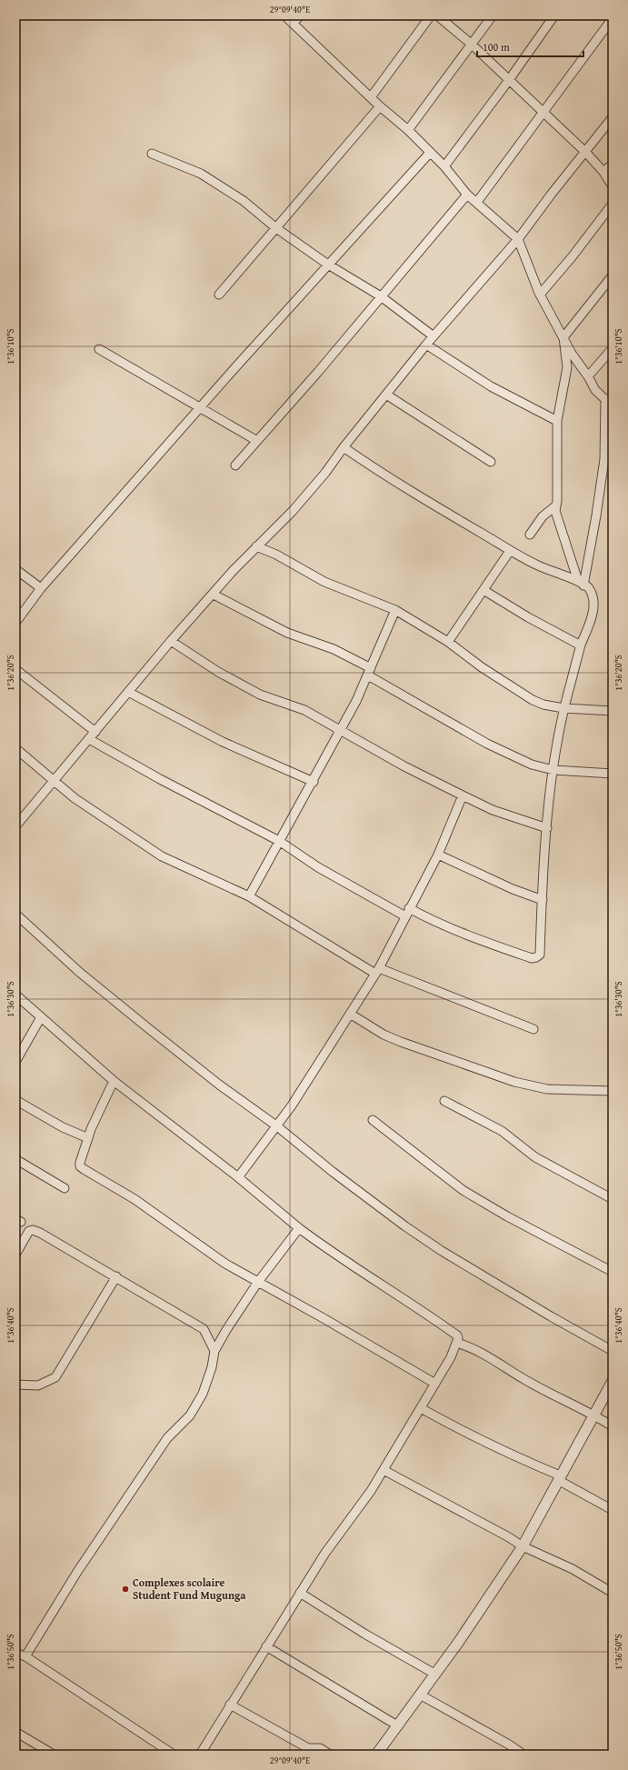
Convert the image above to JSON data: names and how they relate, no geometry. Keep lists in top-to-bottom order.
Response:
{
  "places": ["Complexes scolaire Student Fund Mugunga"],
  "scale_bar": "100 m",
  "coordinates": [
    "29°09'40\"E",
    "1°36'10\"S",
    "1°36'20\"S",
    "1°36'30\"S",
    "1°36'40\"S",
    "1°36'50\"S"
  ]
}
